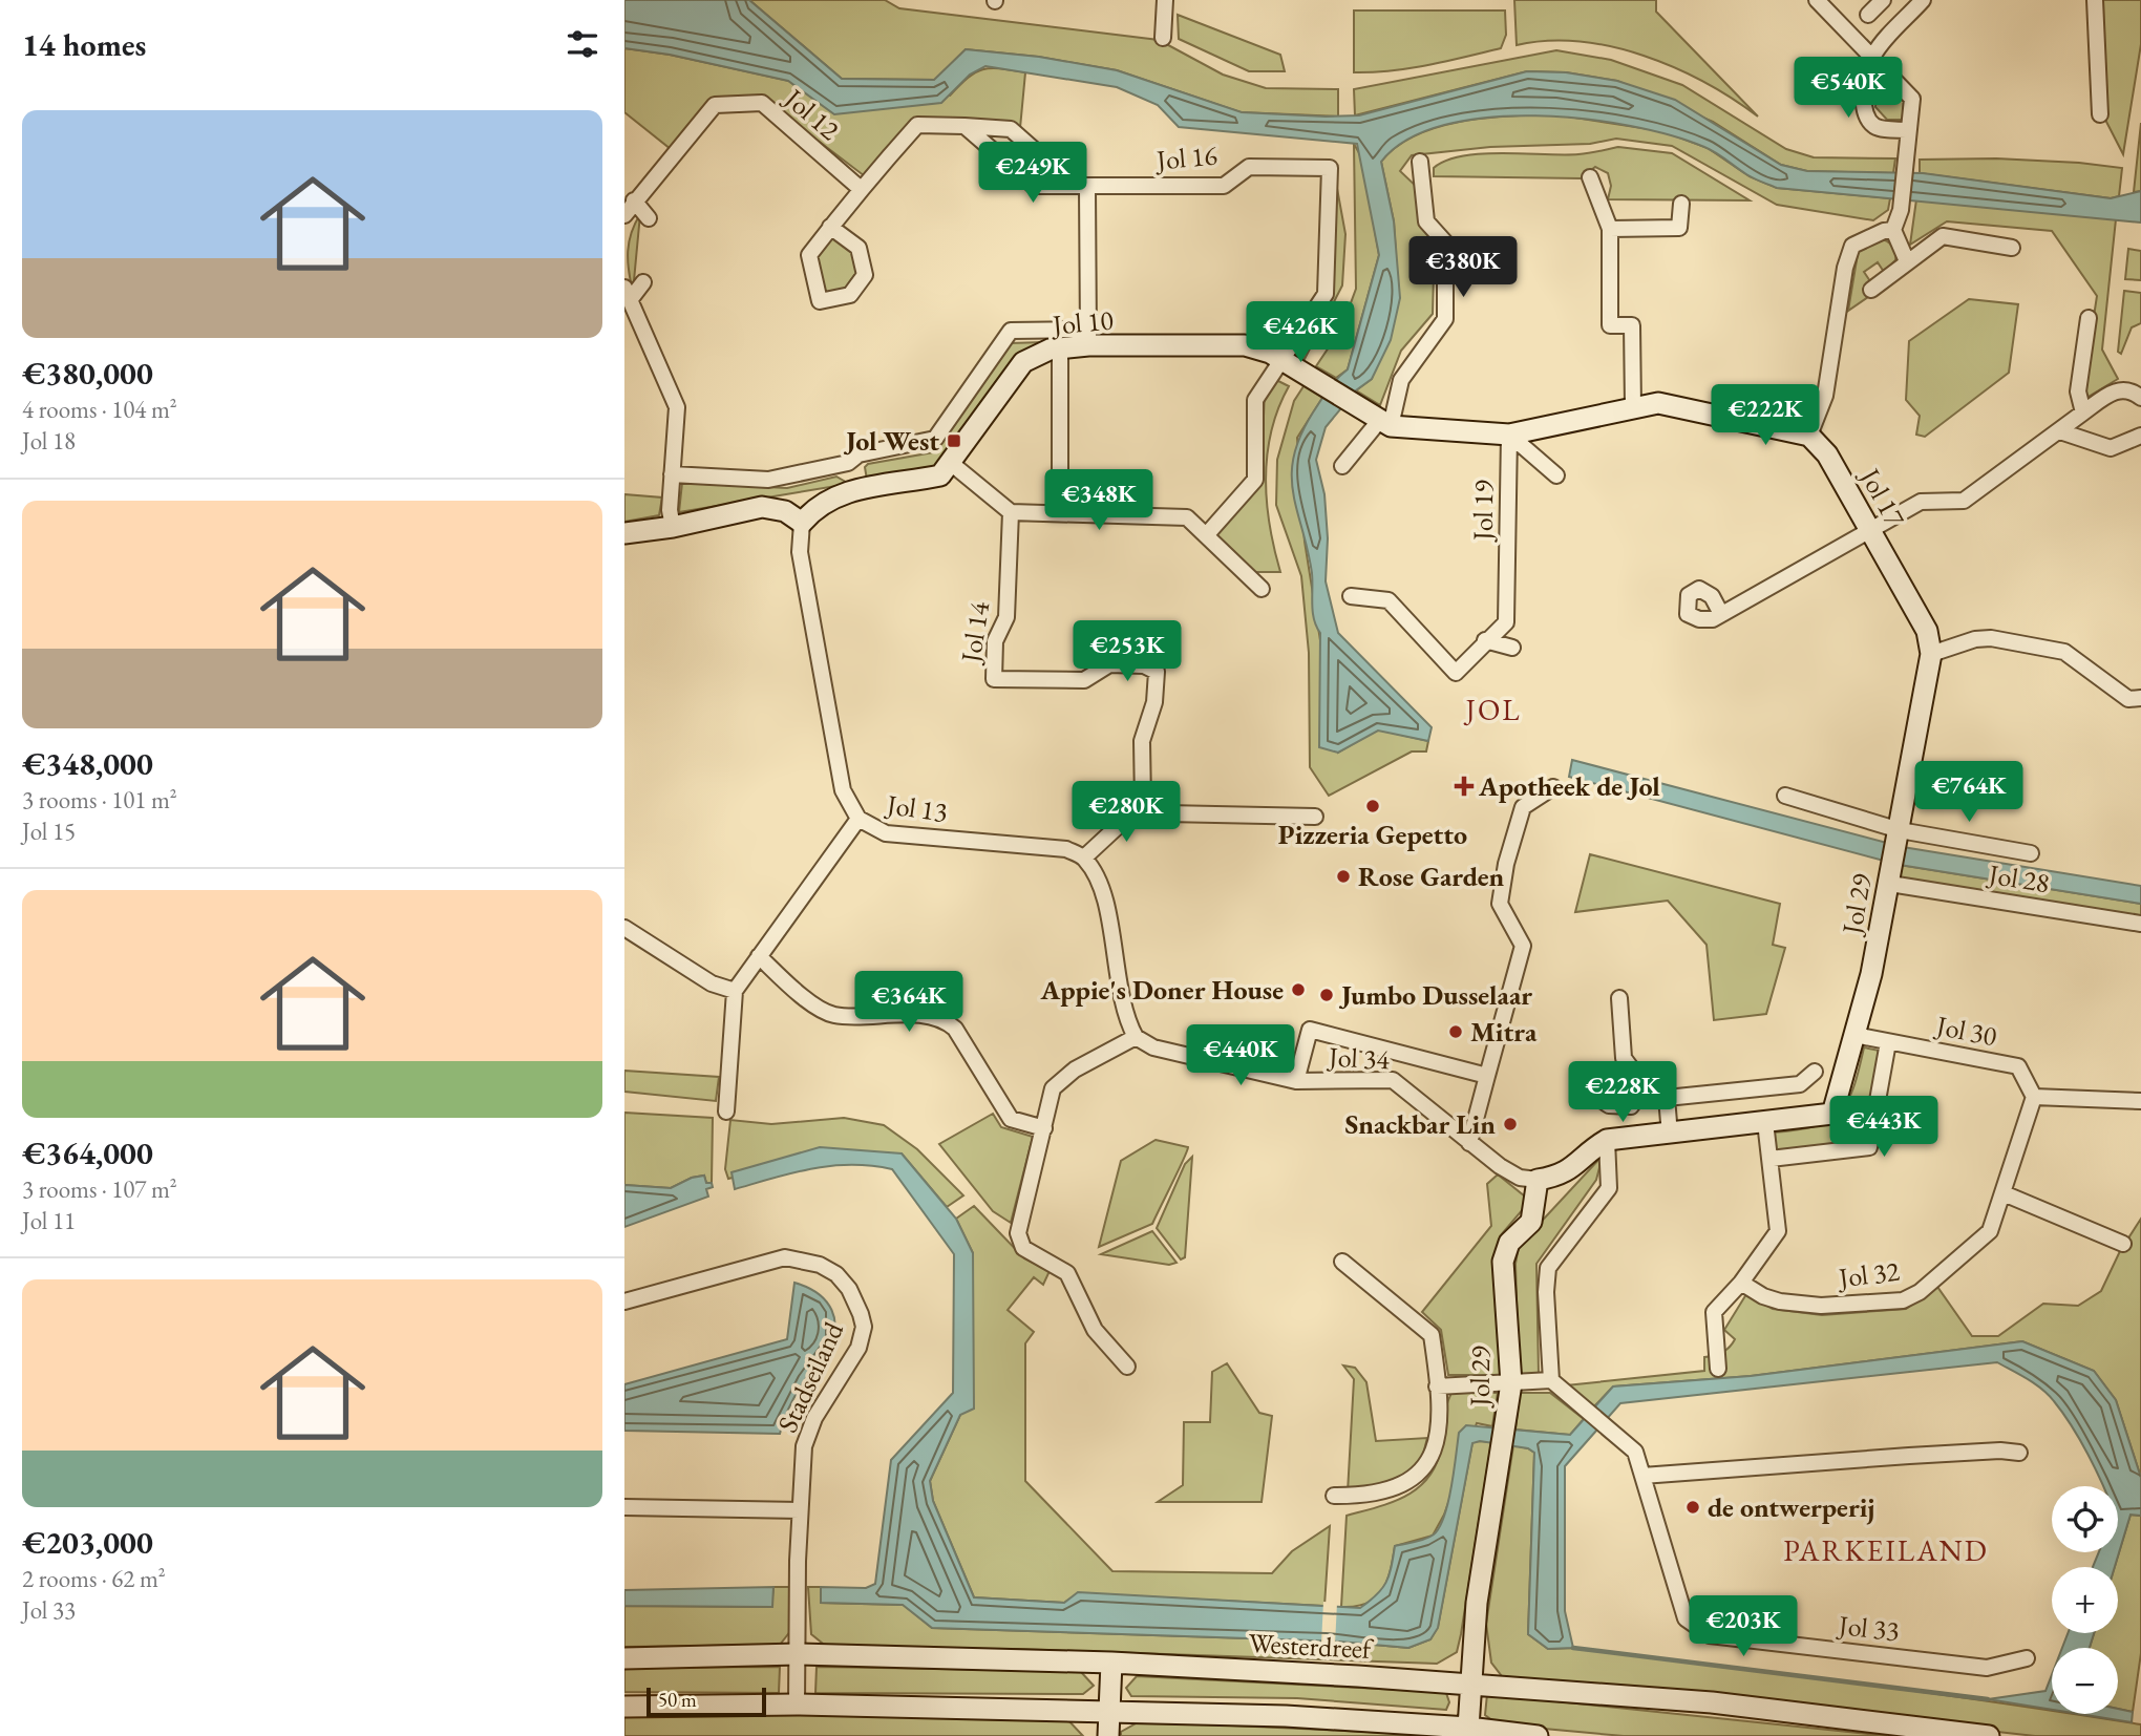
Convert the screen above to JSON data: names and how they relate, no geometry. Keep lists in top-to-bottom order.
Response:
{
  "streets": {
    "street": [
      "Jol 12",
      "Jol 16",
      "Jol 10",
      "Jol 17",
      "Jol 19",
      "Jol 14",
      "Jol 13",
      "Jol 28",
      "Jol 29",
      "Jol 30",
      "Jol 34",
      "Jol 32",
      "Stadseiland",
      "Jol 33",
      "Westerdreef"
    ]
  },
  "crossings": [
    ["Jol 16", "Jol 10"],
    ["Jol 10", "Jol 13"],
    ["Jol 17", "Jol 29"],
    ["Jol 28", "Jol 29"],
    ["Jol 29", "Jol 30"],
    ["Jol 29", "Jol 34"],
    ["Jol 29", "Westerdreef"],
    ["Jol 30", "Jol 32"],
    ["Stadseiland", "Westerdreef"]
  ],
  "districts": ["JOL", "PARKEILAND"],
  "places": {
    "transit": ["Jol West"],
    "health": ["Apotheek de Jol"],
    "other": [
      "Pizzeria Gepetto",
      "Rose Garden",
      "Appie's Doner House",
      "Jumbo Dusselaar",
      "Mitra",
      "Snackbar Lin",
      "de ontwerperij"
    ]
  },
  "scale_bar": "50 m",
  "page": {
    "heading": "14 homes",
    "price": [
      "€540K",
      "€249K",
      "€380K",
      "€426K",
      "€222K",
      "€348K",
      "€253K",
      "€764K",
      "€280K",
      "€364K",
      "€440K",
      "€228K",
      "€443K",
      "€203K"
    ],
    "list": [
      {
        "name": "€380,000",
        "note": "4 rooms · 104 m² · Jol 18"
      },
      {
        "name": "€348,000",
        "note": "3 rooms · 101 m² · Jol 15"
      },
      {
        "name": "€364,000",
        "note": "3 rooms · 107 m² · Jol 11"
      },
      {
        "name": "€203,000",
        "note": "2 rooms · 62 m² · Jol 33"
      }
    ],
    "map_buttons": ["+", "−"],
    "scale": "50 m"
  }
}
